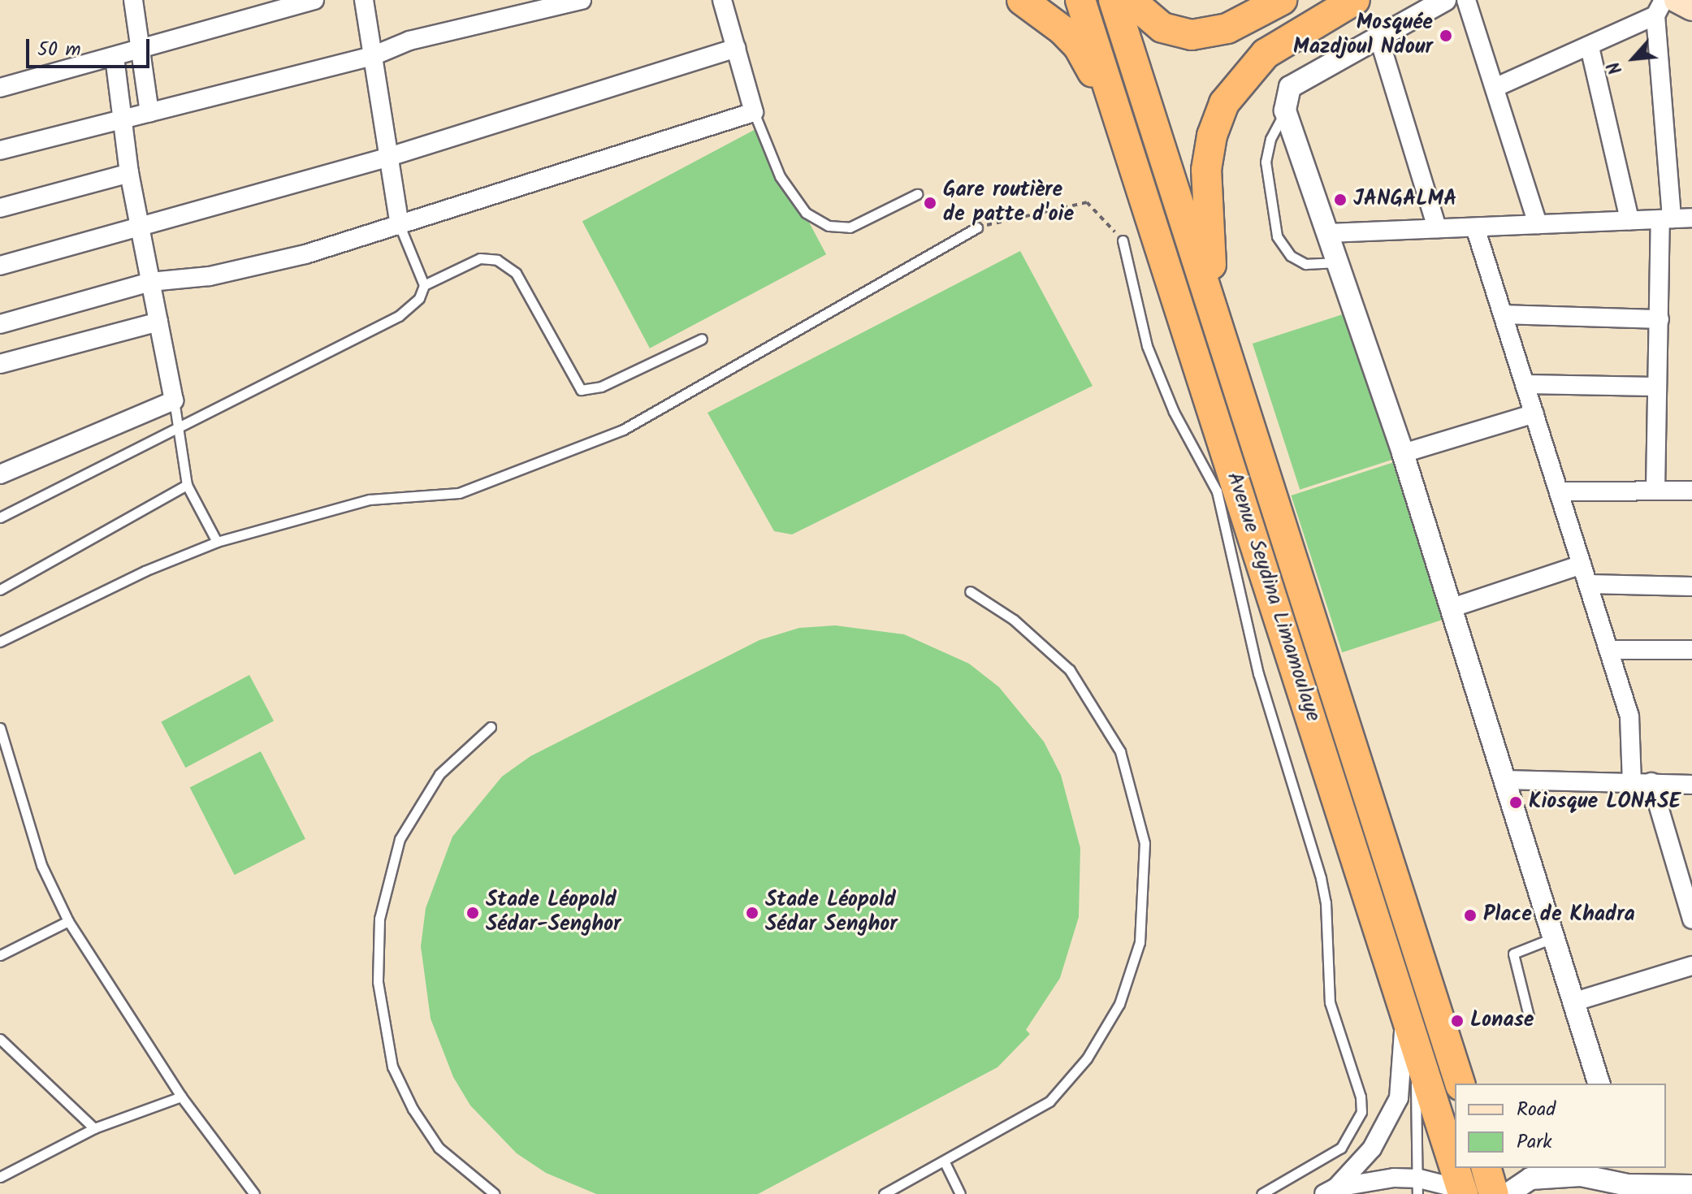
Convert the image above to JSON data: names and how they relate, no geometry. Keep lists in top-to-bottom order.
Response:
{
  "streets": {
    "highway": ["Avenue Seydina Limamoulaye"]
  },
  "places": [
    "Mosquée Mazdjoul Ndour",
    "JANGALMA",
    "Gare routière de patte d'oie",
    "Kiosque LONASE",
    "Stade Léopold Sédar-Senghor",
    "Stade Léopold Sédar Senghor",
    "Place de Khadra",
    "Lonase"
  ],
  "legend": ["Road", "Park"],
  "scale_bar": "50 m",
  "north": "bottom left"
}
